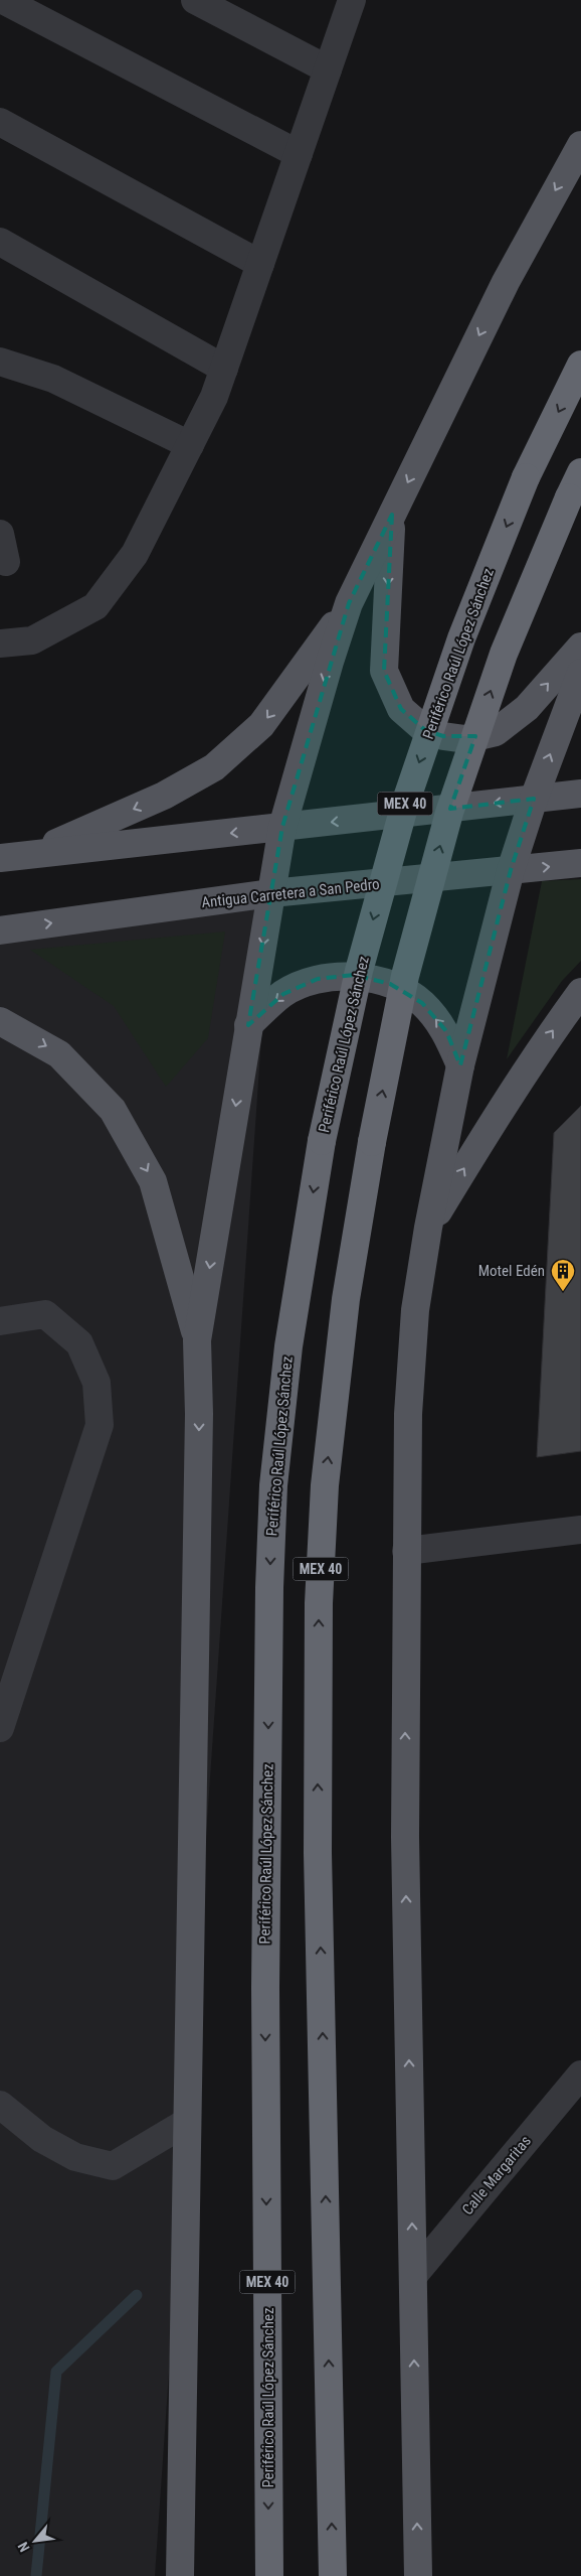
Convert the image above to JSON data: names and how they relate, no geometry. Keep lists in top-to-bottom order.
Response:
{
  "streets": {
    "highway": ["Periférico Raúl López Sánchez", "MEX 40"],
    "main road": ["Antigua Carretera a San Pedro"],
    "street": ["Calle Margaritas"]
  },
  "places": {
    "building": ["Motel Edén"]
  },
  "north": "bottom left"
}
